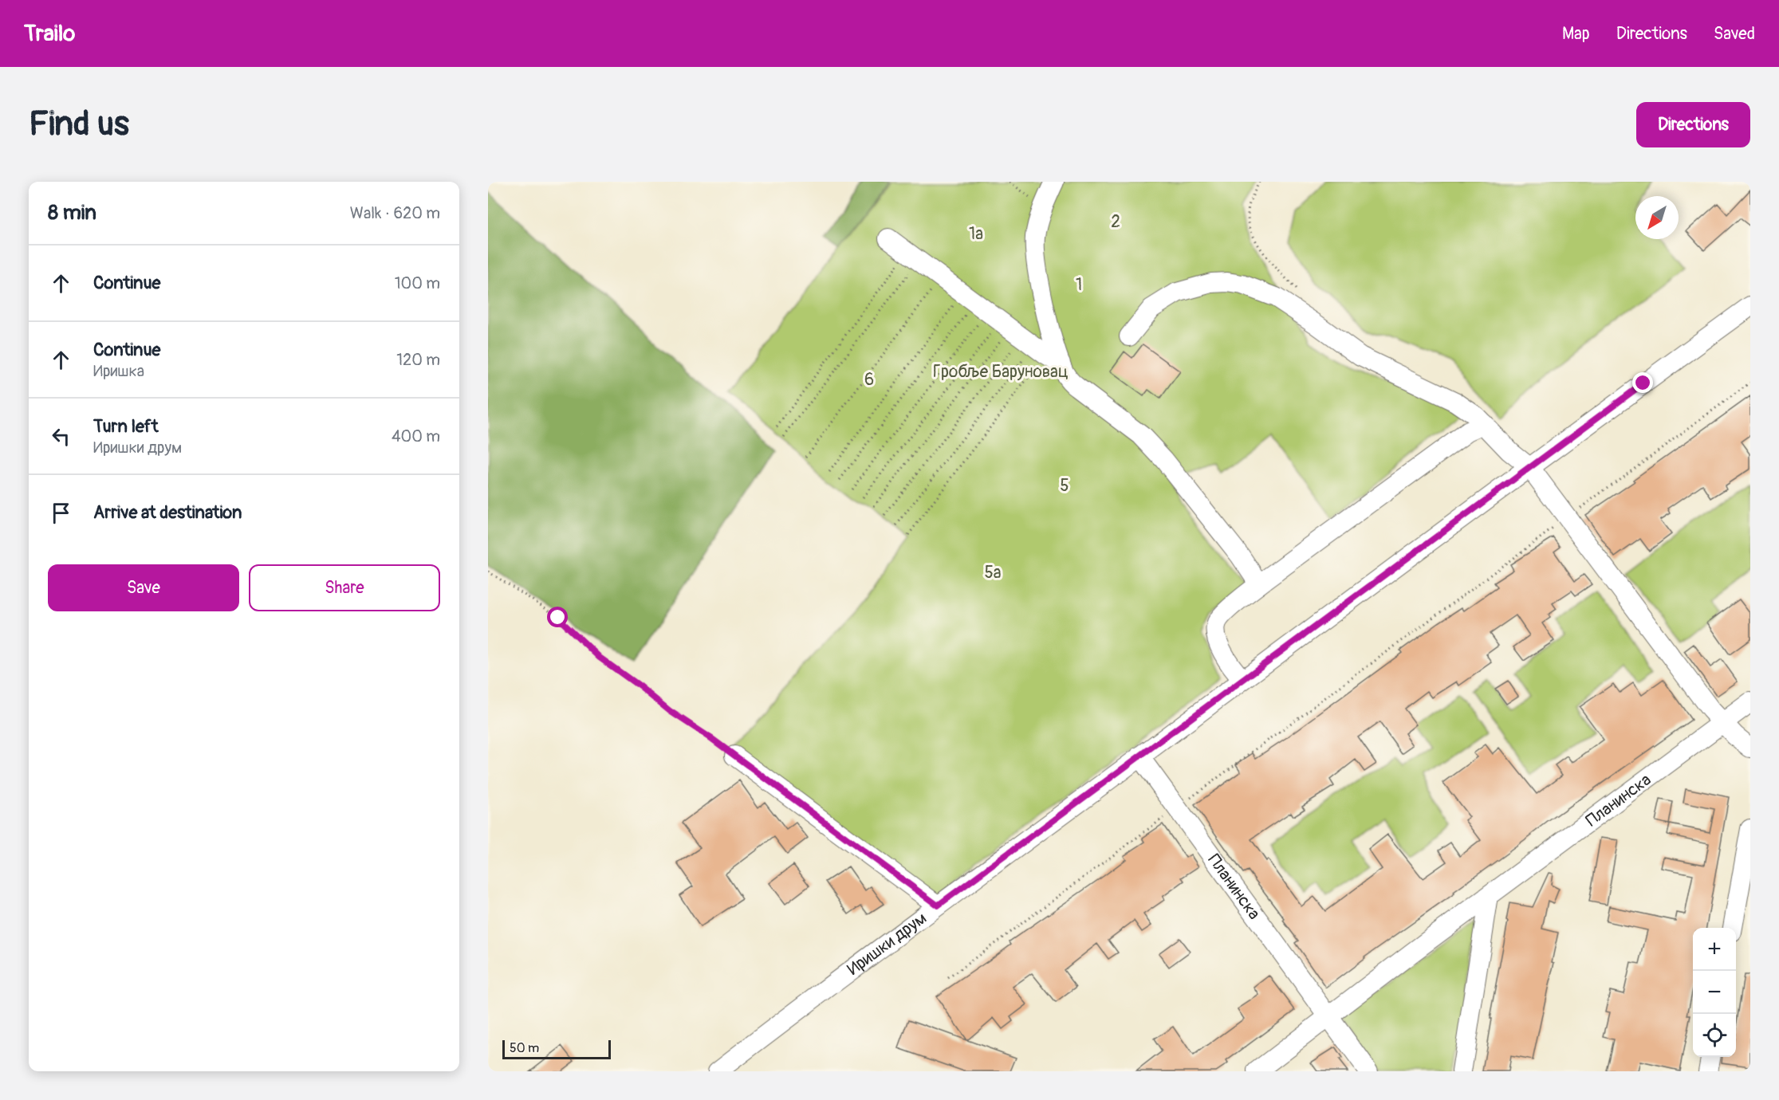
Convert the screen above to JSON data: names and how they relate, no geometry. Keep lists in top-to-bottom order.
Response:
{
  "streets": {
    "street": ["Планинска", "Иришки друм"]
  },
  "crossings": [
    ["Планинска", "Иришки друм"]
  ],
  "parks": [
    "2",
    "1a",
    "1",
    "Гробље Баруновац",
    "6",
    "5",
    "5a"
  ],
  "scale_bar": "50 m",
  "north": "bottom left",
  "page": {
    "header": "Trailo",
    "nav": ["Map", "Directions", "Saved"],
    "buttons": [
      "Directions",
      ["Save", "Share"]
    ],
    "title": "Find us",
    "heading": ["8 min", "Walk · 620 m"],
    "list": [
      ["Continue", "100 m"],
      ["Continue", "Иришка", "120 m"],
      ["Turn left", "Иришки друм", "400 m"],
      "Arrive at destination"
    ],
    "map_buttons": ["+", "−"],
    "scale": "50 m"
  }
}
